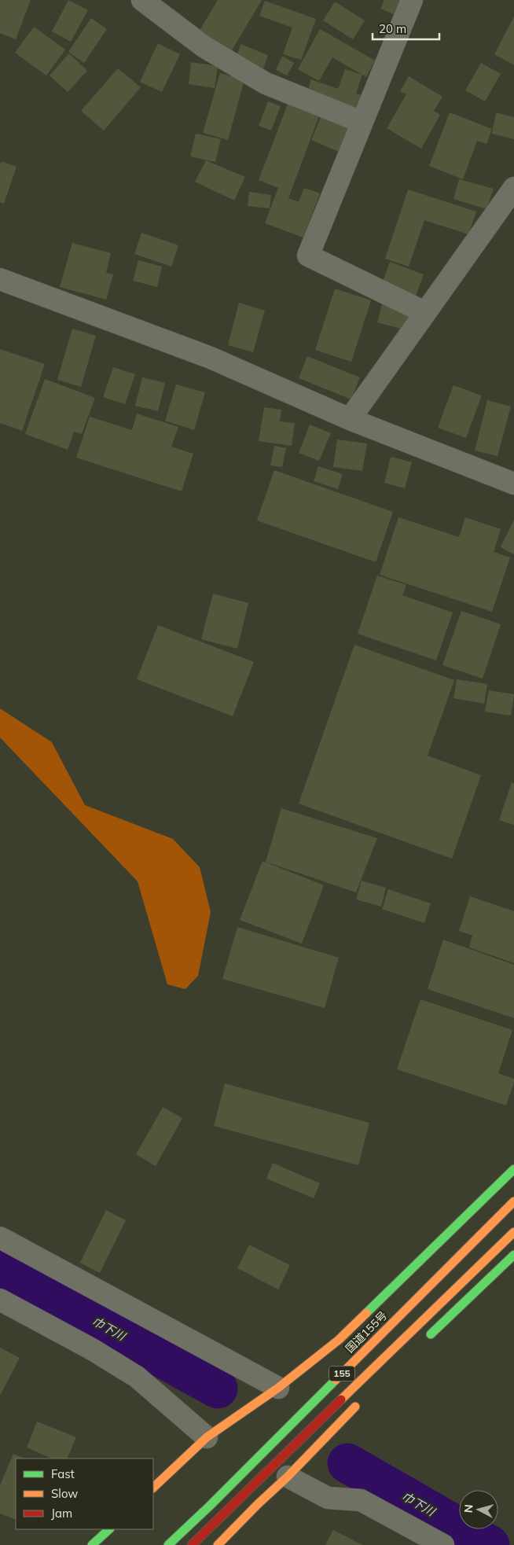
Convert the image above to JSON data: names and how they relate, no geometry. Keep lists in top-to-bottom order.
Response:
{
  "streets": {
    "highway": ["国道155号", "155"]
  },
  "water": ["巾下川"],
  "legend": ["Fast", "Slow", "Jam"],
  "scale_bar": "20 m",
  "north": "left"
}
